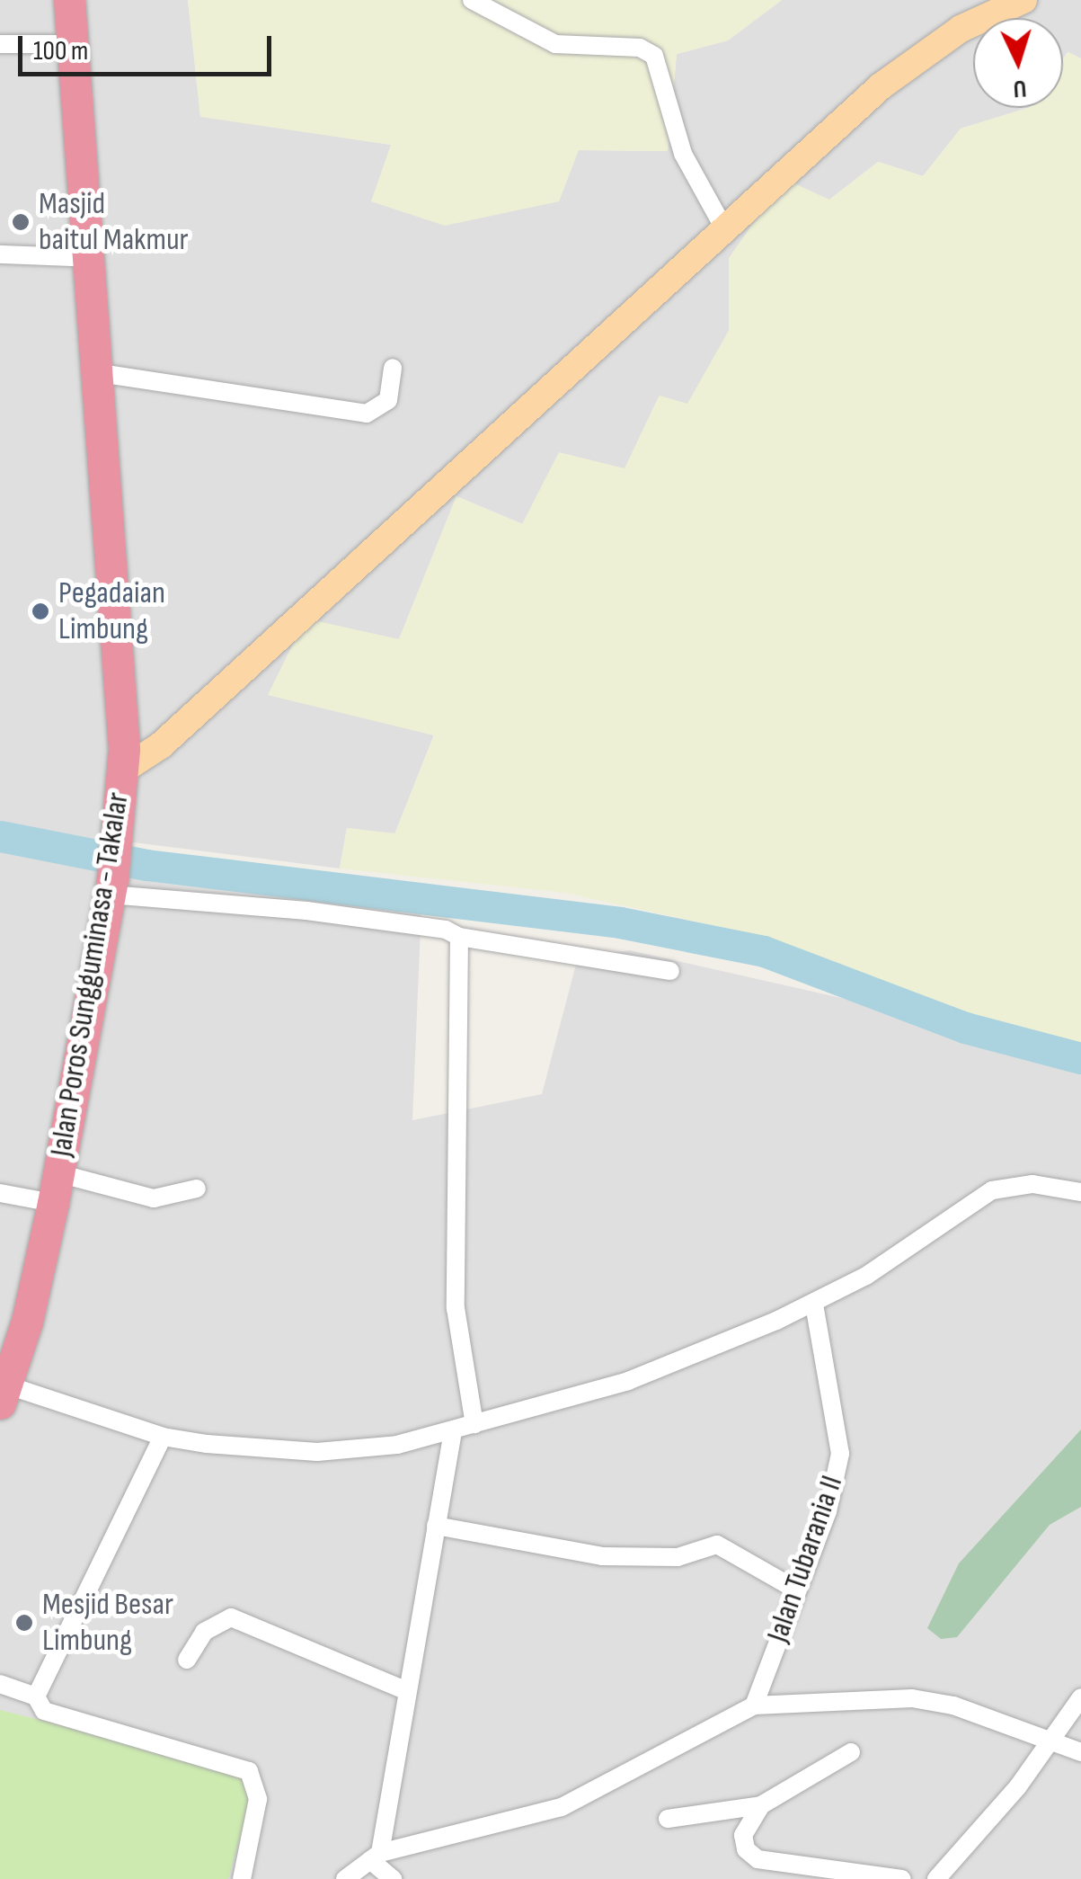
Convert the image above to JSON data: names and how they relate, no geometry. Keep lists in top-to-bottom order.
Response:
{
  "streets": {
    "highway": ["Jalan Poros Sungguminasa - Takalar"],
    "street": ["Jalan Tubarania II"]
  },
  "places": ["Masjid baitul Makmur", "Pegadaian Limbung", "Mesjid Besar Limbung"],
  "scale_bar": "100 m",
  "north": "bottom"
}
